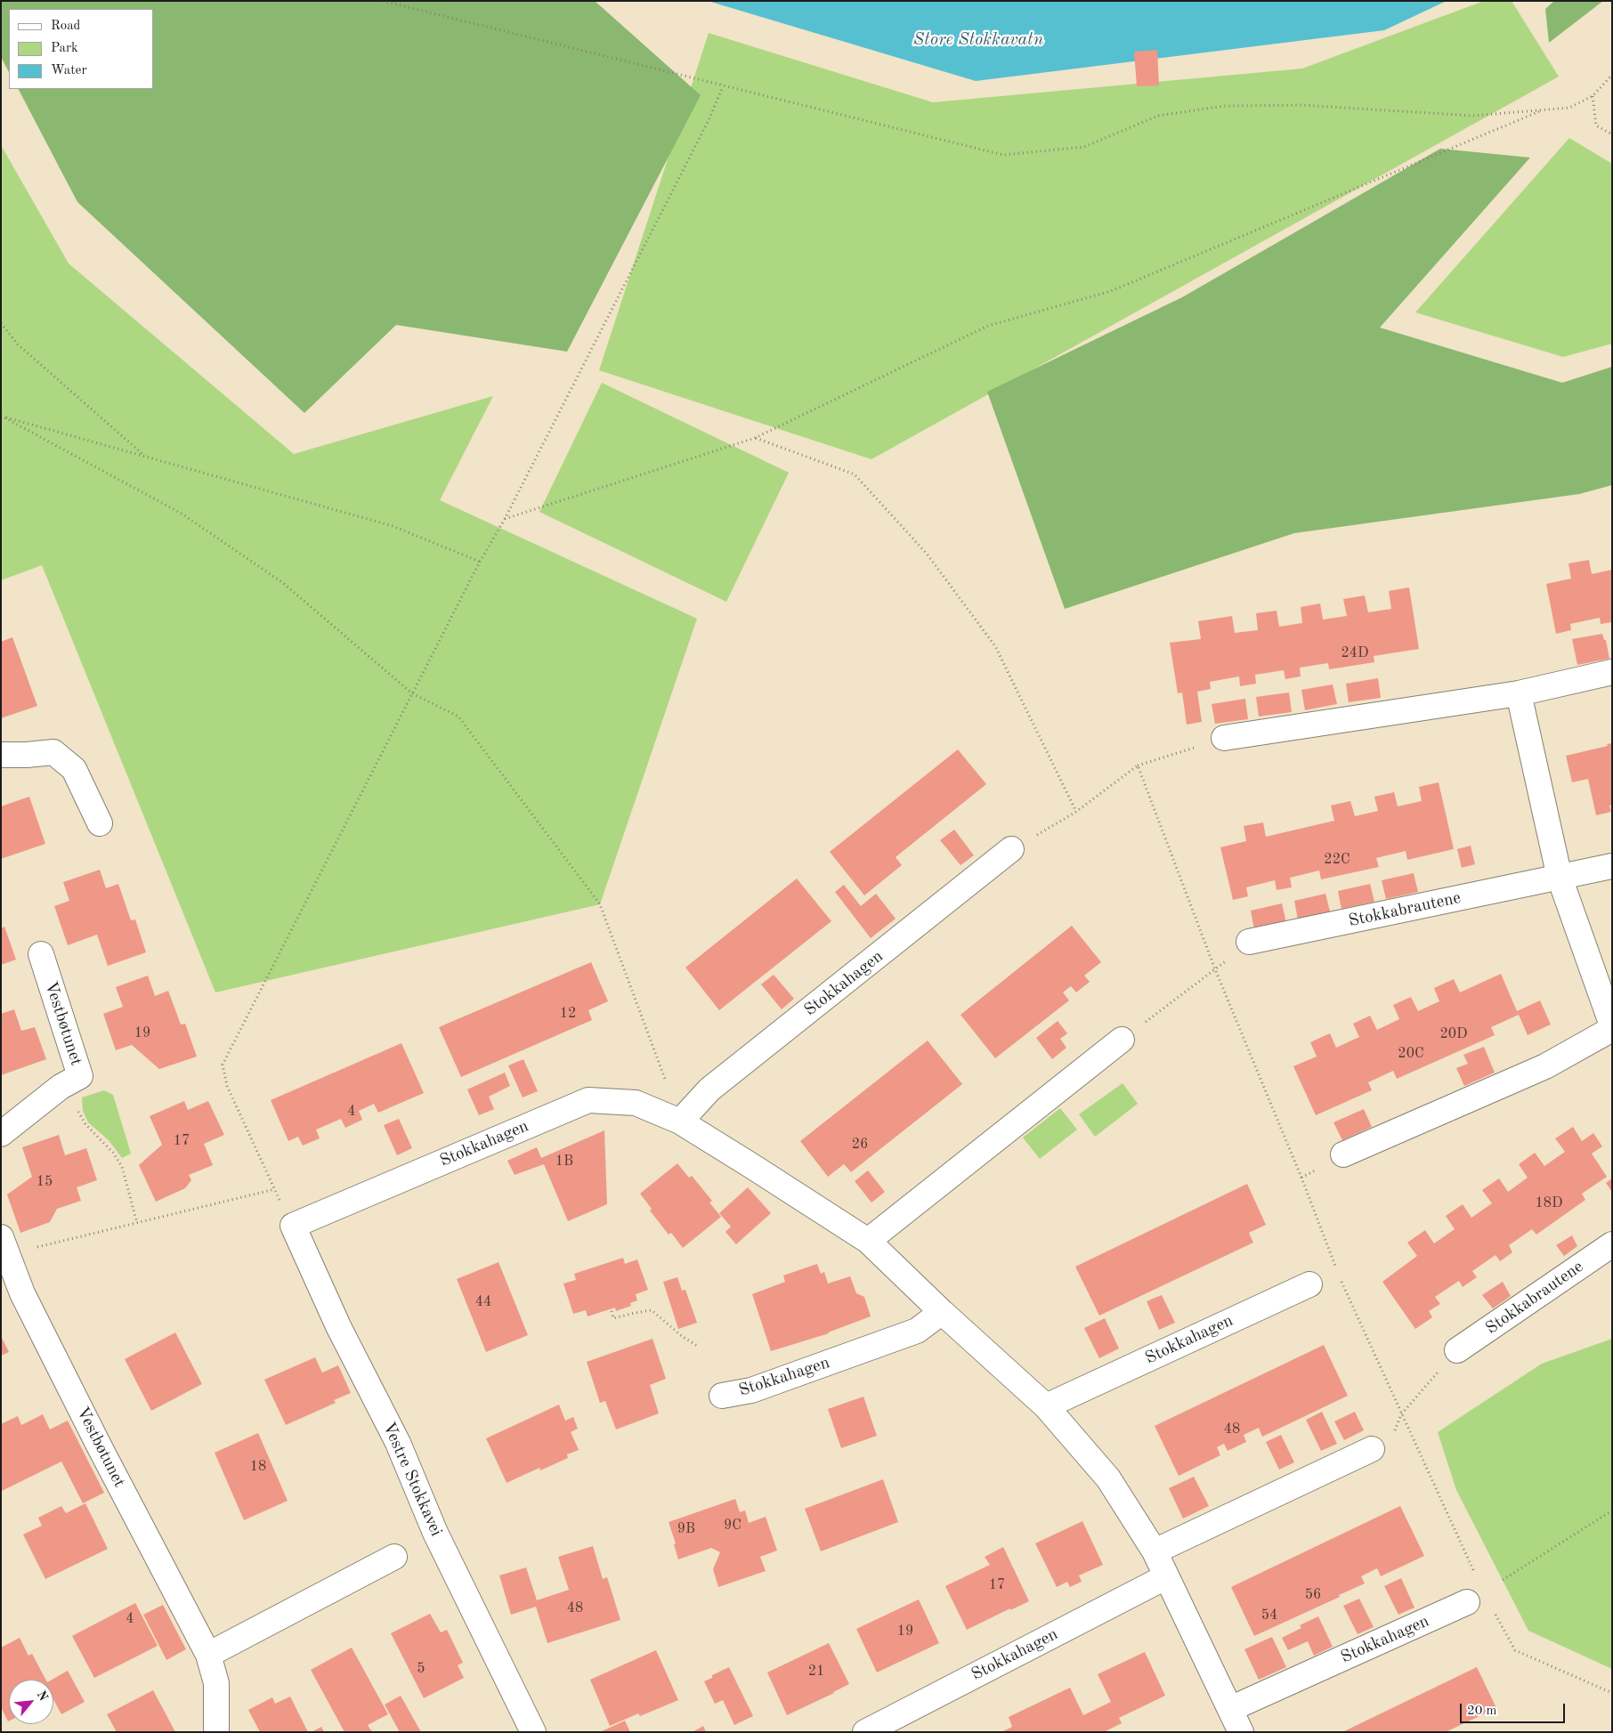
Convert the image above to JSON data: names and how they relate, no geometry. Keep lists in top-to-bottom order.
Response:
{
  "streets": {
    "street": [
      "Stokkabrautene",
      "Stokkahagen",
      "Vestbøtunet",
      "Vestre Stokkavei"
    ]
  },
  "crossings": [
    ["Stokkahagen", "Vestre Stokkavei"]
  ],
  "water": ["Store Stokkavatn"],
  "house_numbers": [
    "24D",
    "22C",
    "12",
    "19",
    "20D",
    "20C",
    "4",
    "17",
    "26",
    "1B",
    "15",
    "18D",
    "44",
    "48",
    "18",
    "9C",
    "9B",
    "17",
    "56",
    "48",
    "54",
    "4",
    "19",
    "5",
    "21"
  ],
  "legend": ["Road", "Park", "Water"],
  "scale_bar": "20 m",
  "north": "top right"
}
